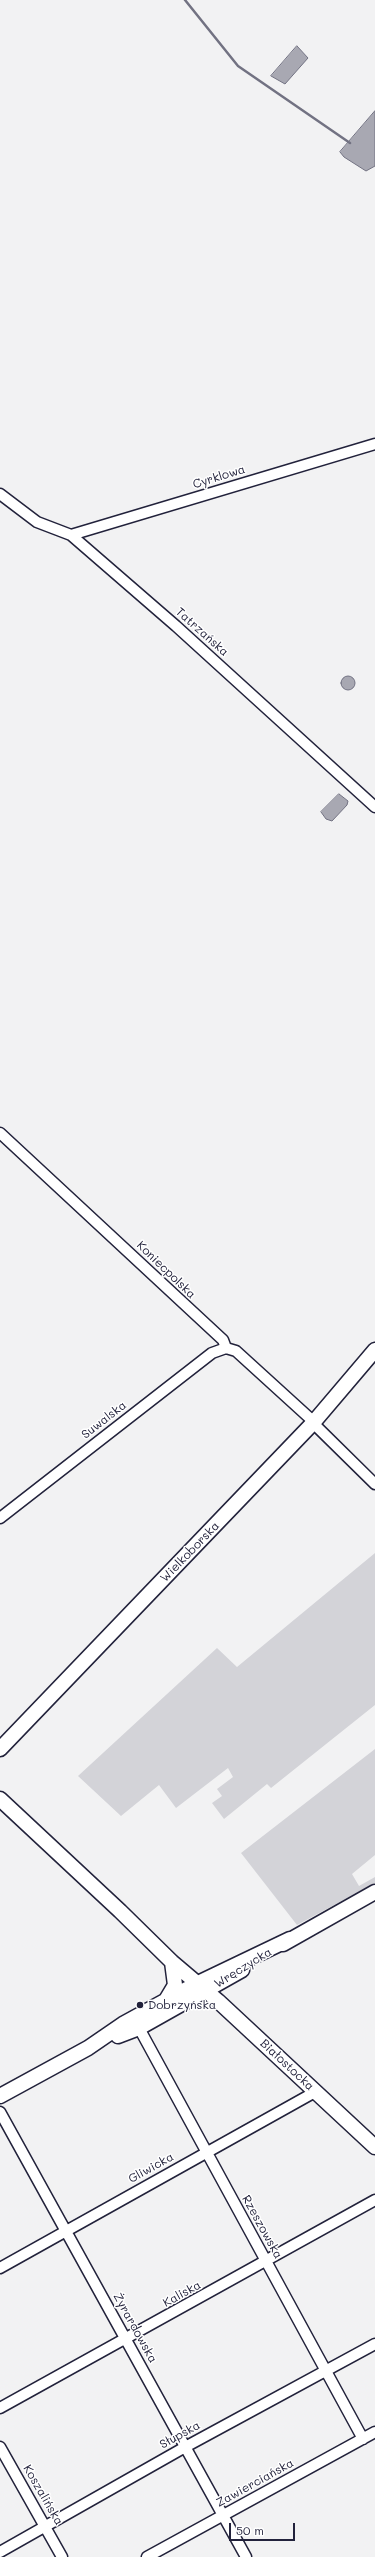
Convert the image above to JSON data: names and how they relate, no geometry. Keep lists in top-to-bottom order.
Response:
{
  "streets": {
    "street": [
      "Cyrklowa",
      "Tatrzańska",
      "Koniecpolska",
      "Suwalska",
      "Wielkoborska",
      "Wręczycka",
      "Białostocka",
      "Gliwicka",
      "Rzeszowska",
      "Kaliska",
      "Żyrardowska",
      "Słupska",
      "Zawierciańska",
      "Koszalińska"
    ]
  },
  "crossings": [
    ["Cyrklowa", "Tatrzańska"],
    ["Koniecpolska", "Suwalska"],
    ["Koniecpolska", "Wielkoborska"],
    ["Wręczycka", "Białostocka"],
    ["Wręczycka", "Rzeszowska"],
    ["Białostocka", "Gliwicka"],
    ["Gliwicka", "Rzeszowska"],
    ["Gliwicka", "Żyrardowska"],
    ["Rzeszowska", "Kaliska"],
    ["Rzeszowska", "Słupska"],
    ["Rzeszowska", "Zawierciańska"],
    ["Kaliska", "Żyrardowska"],
    ["Żyrardowska", "Słupska"],
    ["Żyrardowska", "Zawierciańska"],
    ["Słupska", "Koszalińska"]
  ],
  "places": ["Dobrzyńska"],
  "scale_bar": "50 m"
}
